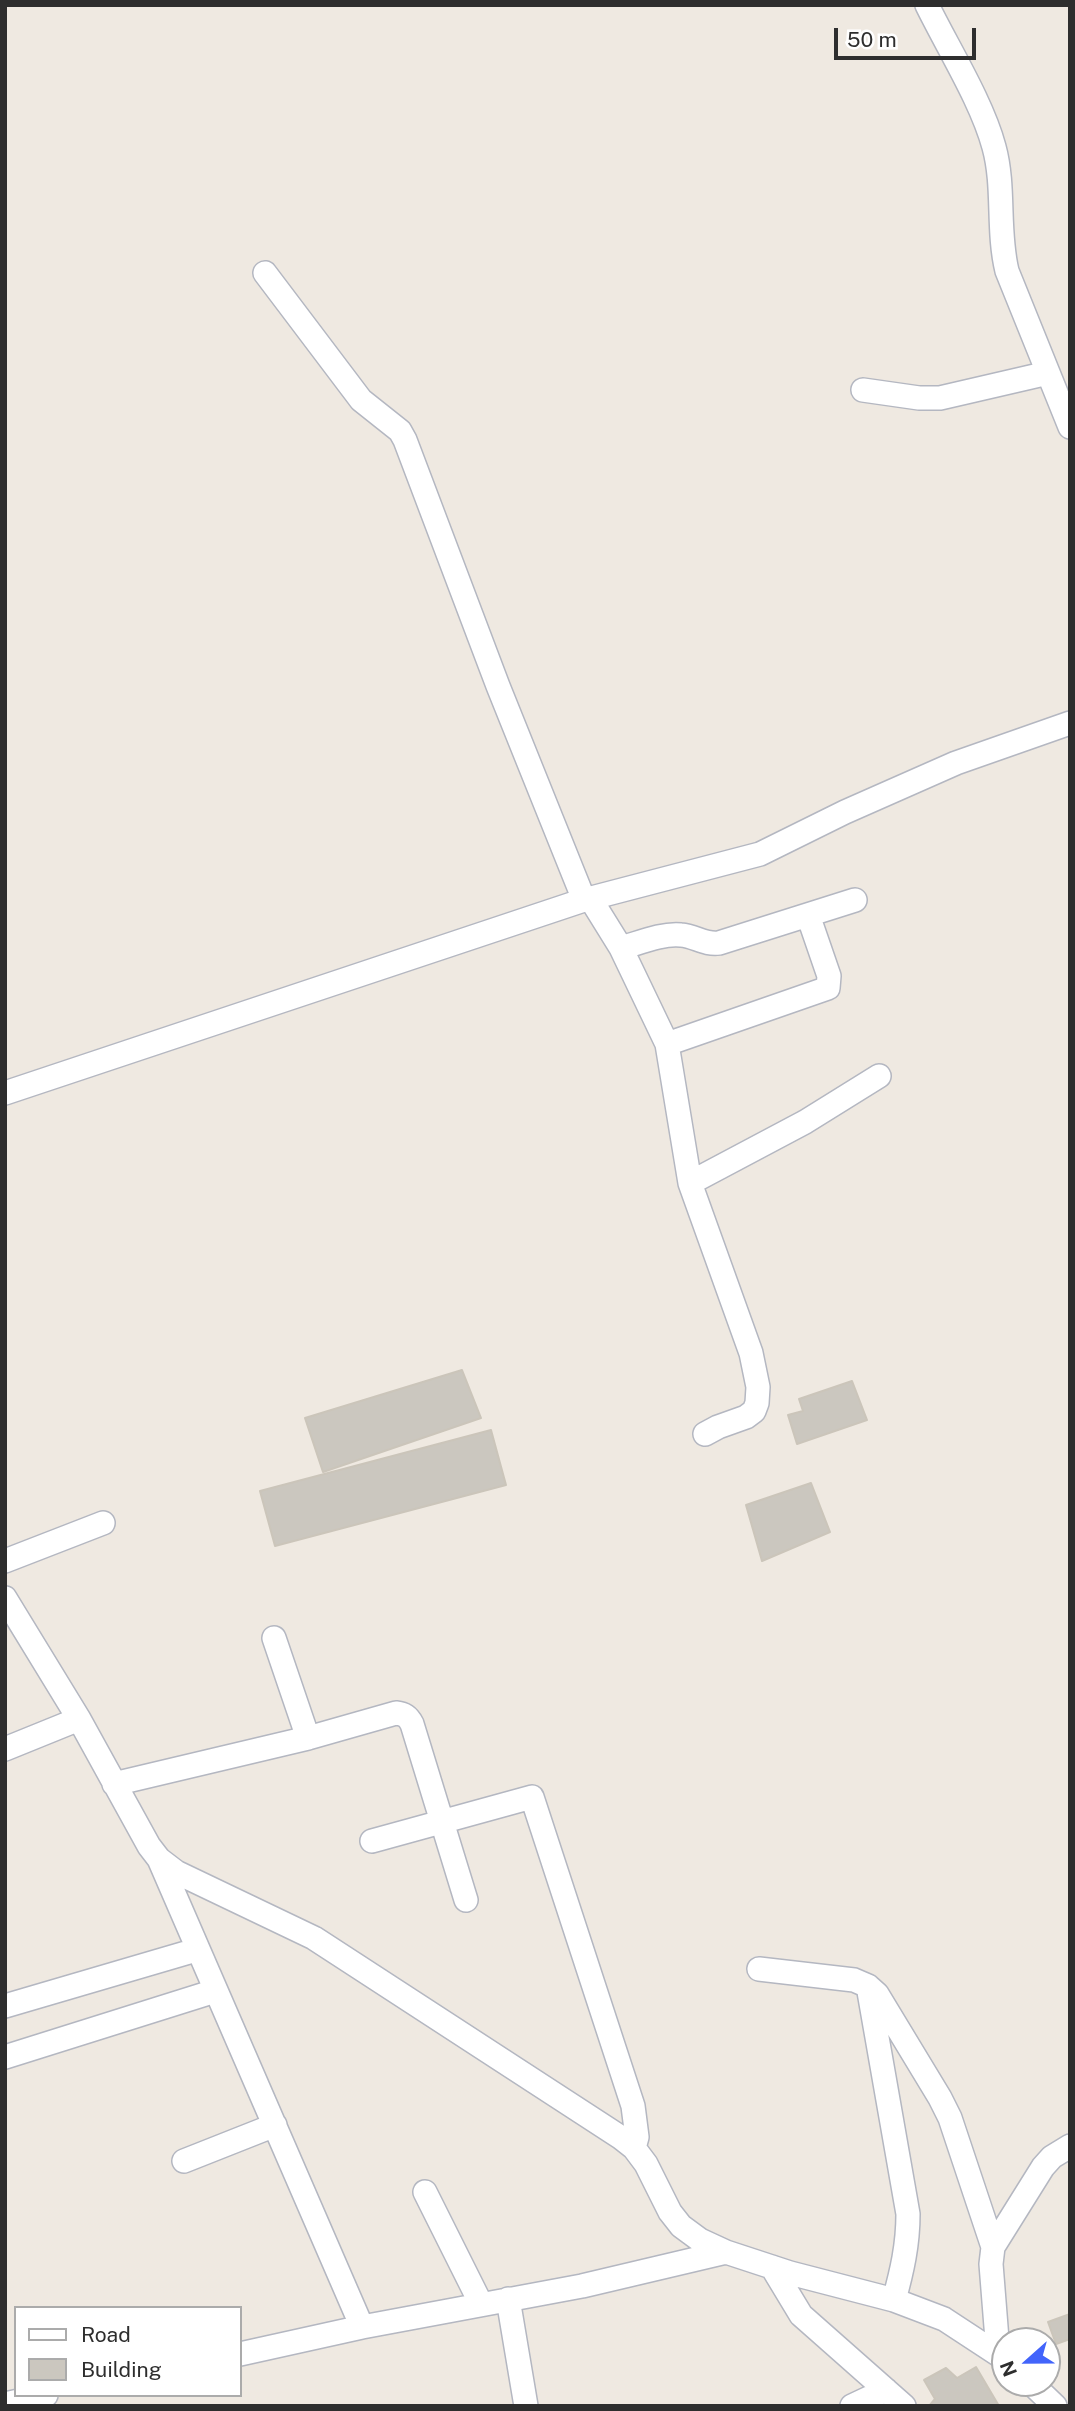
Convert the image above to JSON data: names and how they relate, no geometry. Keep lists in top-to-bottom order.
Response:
{
  "legend": ["Road", "Building"],
  "scale_bar": "50 m",
  "north": "left"
}
